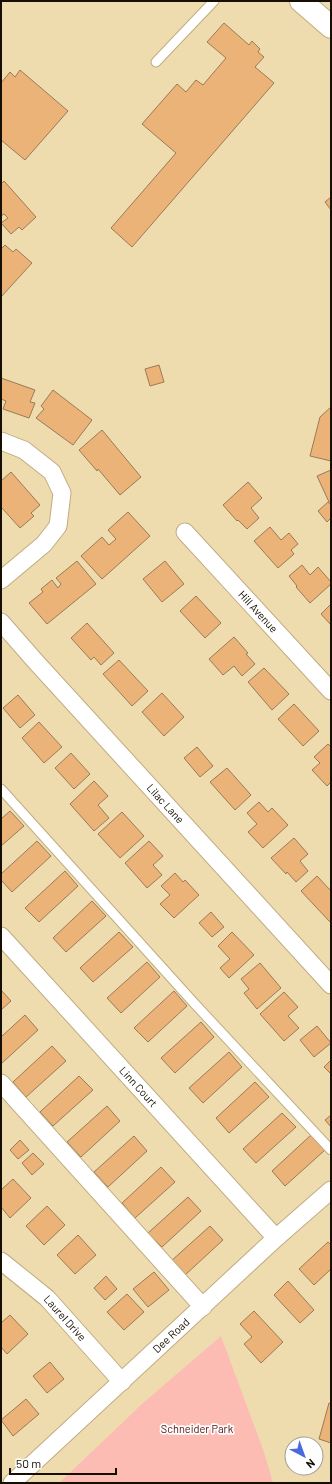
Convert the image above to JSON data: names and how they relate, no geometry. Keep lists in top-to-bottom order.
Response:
{
  "streets": {
    "street": [
      "Hill Avenue",
      "Lilac Lane",
      "Linn Court",
      "Laurel Drive",
      "Dee Road"
    ]
  },
  "crossings": [
    ["Linn Court", "Dee Road"],
    ["Laurel Drive", "Dee Road"]
  ],
  "parks": ["Schneider Park"],
  "scale_bar": "50 m",
  "north": "bottom right"
}
